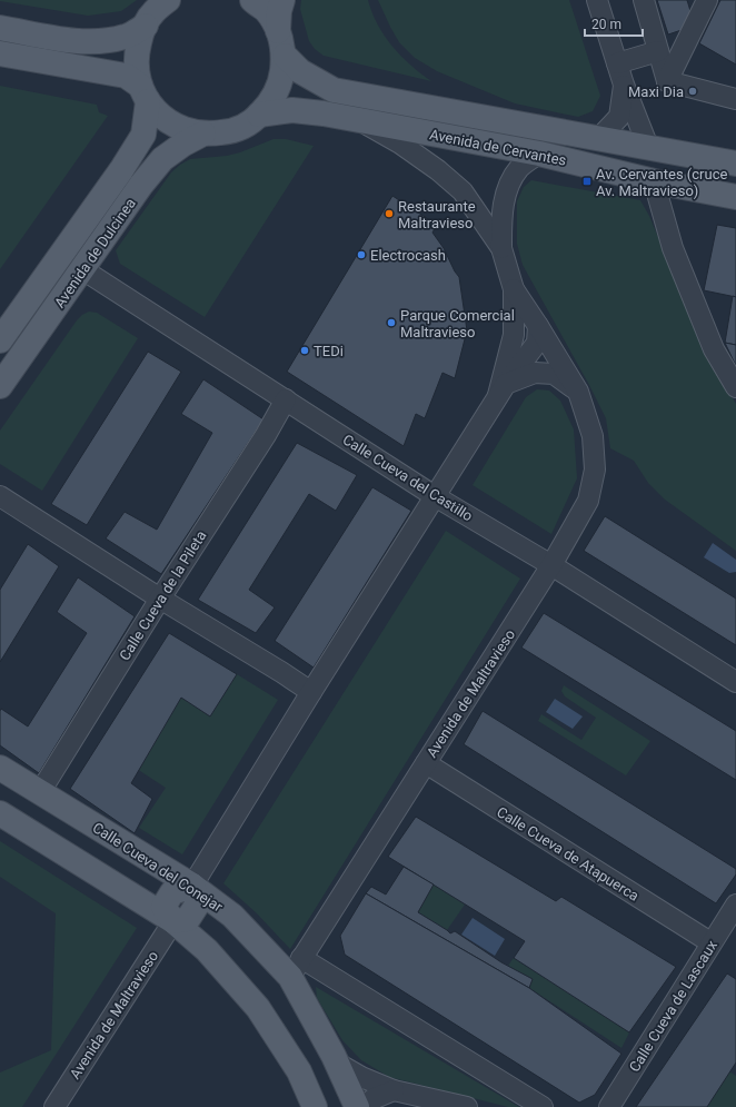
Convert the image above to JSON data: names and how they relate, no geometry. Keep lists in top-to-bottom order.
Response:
{
  "streets": {
    "main road": ["Avenida de Cervantes", "Avenida de Dulcinea", "Calle Cueva del Conejar"],
    "street": [
      "Calle Cueva del Castillo",
      "Calle Cueva de la Pileta",
      "Avenida de Maltravieso",
      "Calle Cueva de Atapuerca",
      "Calle Cueva de Lascaux"
    ]
  },
  "crossings": [
    ["Avenida de Cervantes", "Avenida de Maltravieso"],
    ["Avenida de Dulcinea", "Calle Cueva del Castillo"],
    ["Calle Cueva del Castillo", "Calle Cueva de la Pileta"],
    ["Calle Cueva del Castillo", "Avenida de Maltravieso"],
    ["Calle Cueva de la Pileta", "Calle Cueva del Conejar"],
    ["Avenida de Maltravieso", "Calle Cueva de Atapuerca"],
    ["Avenida de Maltravieso", "Calle Cueva del Conejar"],
    ["Calle Cueva de Atapuerca", "Calle Cueva de Lascaux"]
  ],
  "places": {
    "other": [
      "Maxi Dia",
      "Restaurante Maltravieso",
      "Electrocash",
      "Parque Comercial Maltravieso",
      "TEDi"
    ],
    "transit": ["Av. Cervantes (cruce Av. Maltravieso)"]
  },
  "scale_bar": "20 m"
}
